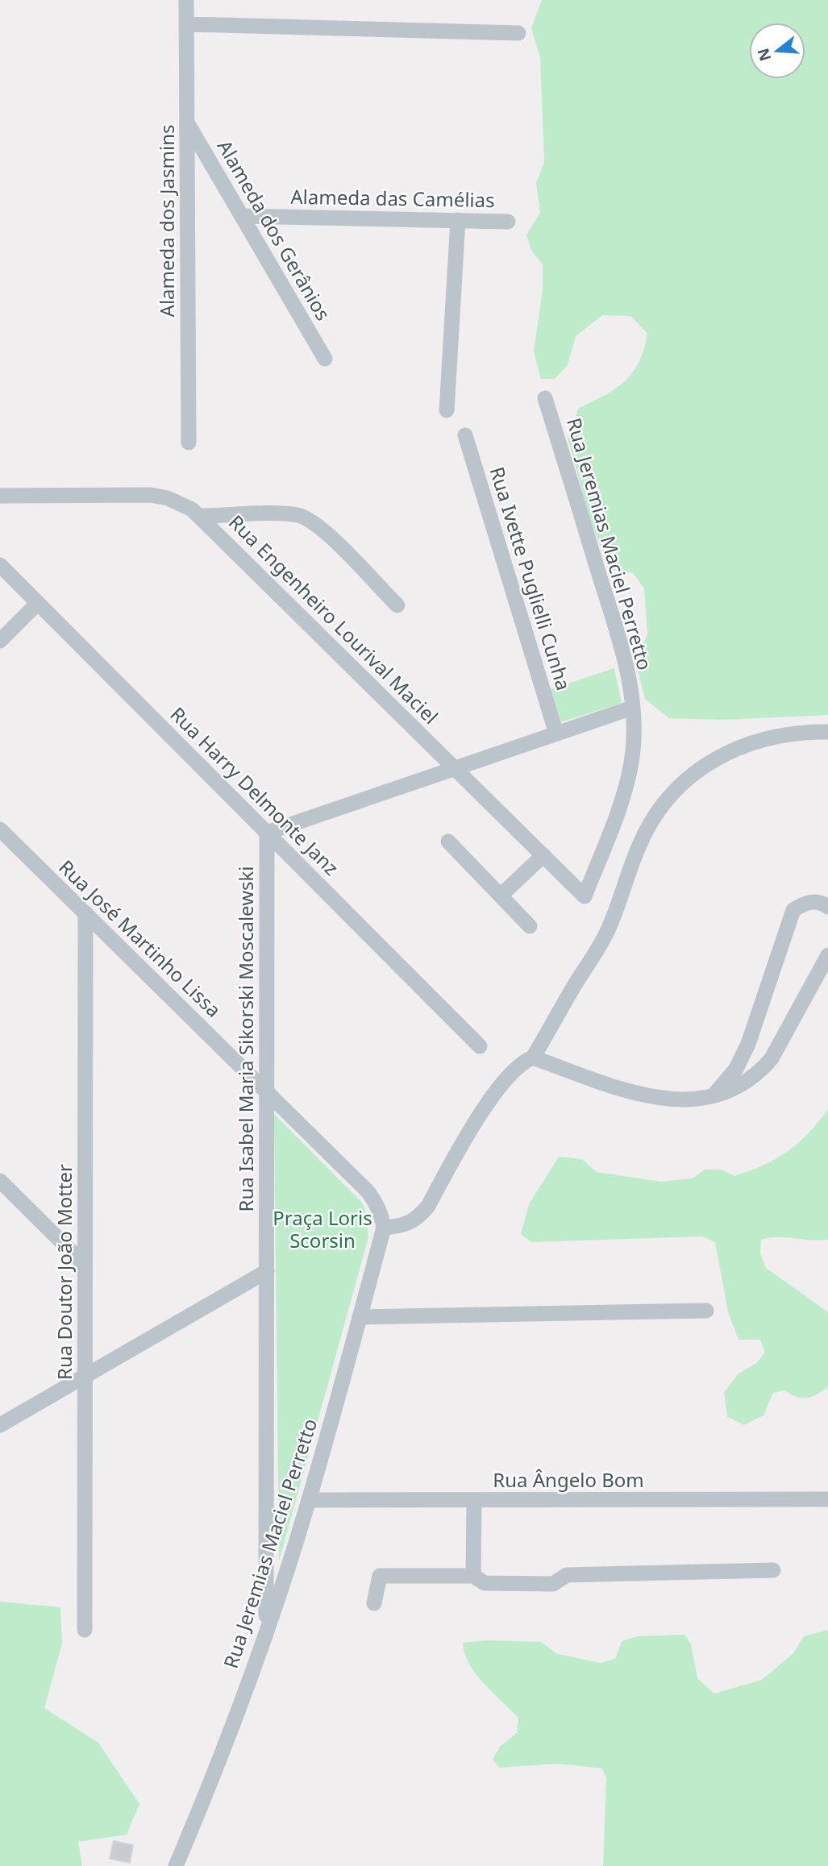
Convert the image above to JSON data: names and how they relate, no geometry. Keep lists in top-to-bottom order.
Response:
{
  "streets": {
    "street": [
      "Alameda das Camélias",
      "Alameda dos Jasmins",
      "Alameda dos Gerânios",
      "Rua Jeremias Maciel Perretto",
      "Rua Ivette Puglielli Cunha",
      "Rua Engenheiro Lourival Maciel",
      "Rua Harry Delmonte Janz",
      "Rua José Martinho Lissa",
      "Rua Isabel Maria Sikorski Moscalewski",
      "Rua Doutor João Motter",
      "Rua Ângelo Bom"
    ]
  },
  "crossings": [
    ["Alameda das Camélias", "Alameda dos Gerânios"],
    ["Alameda dos Jasmins", "Alameda dos Gerânios"],
    ["Rua Jeremias Maciel Perretto", "Rua Engenheiro Lourival Maciel"],
    ["Rua Jeremias Maciel Perretto", "Rua José Martinho Lissa"],
    ["Rua Jeremias Maciel Perretto", "Rua Isabel Maria Sikorski Moscalewski"],
    ["Rua Jeremias Maciel Perretto", "Rua Ângelo Bom"],
    ["Rua Harry Delmonte Janz", "Rua Isabel Maria Sikorski Moscalewski"],
    ["Rua José Martinho Lissa", "Rua Isabel Maria Sikorski Moscalewski"],
    ["Rua José Martinho Lissa", "Rua Doutor João Motter"]
  ],
  "parks": ["Praça Loris Scorsin"],
  "north": "left"
}
